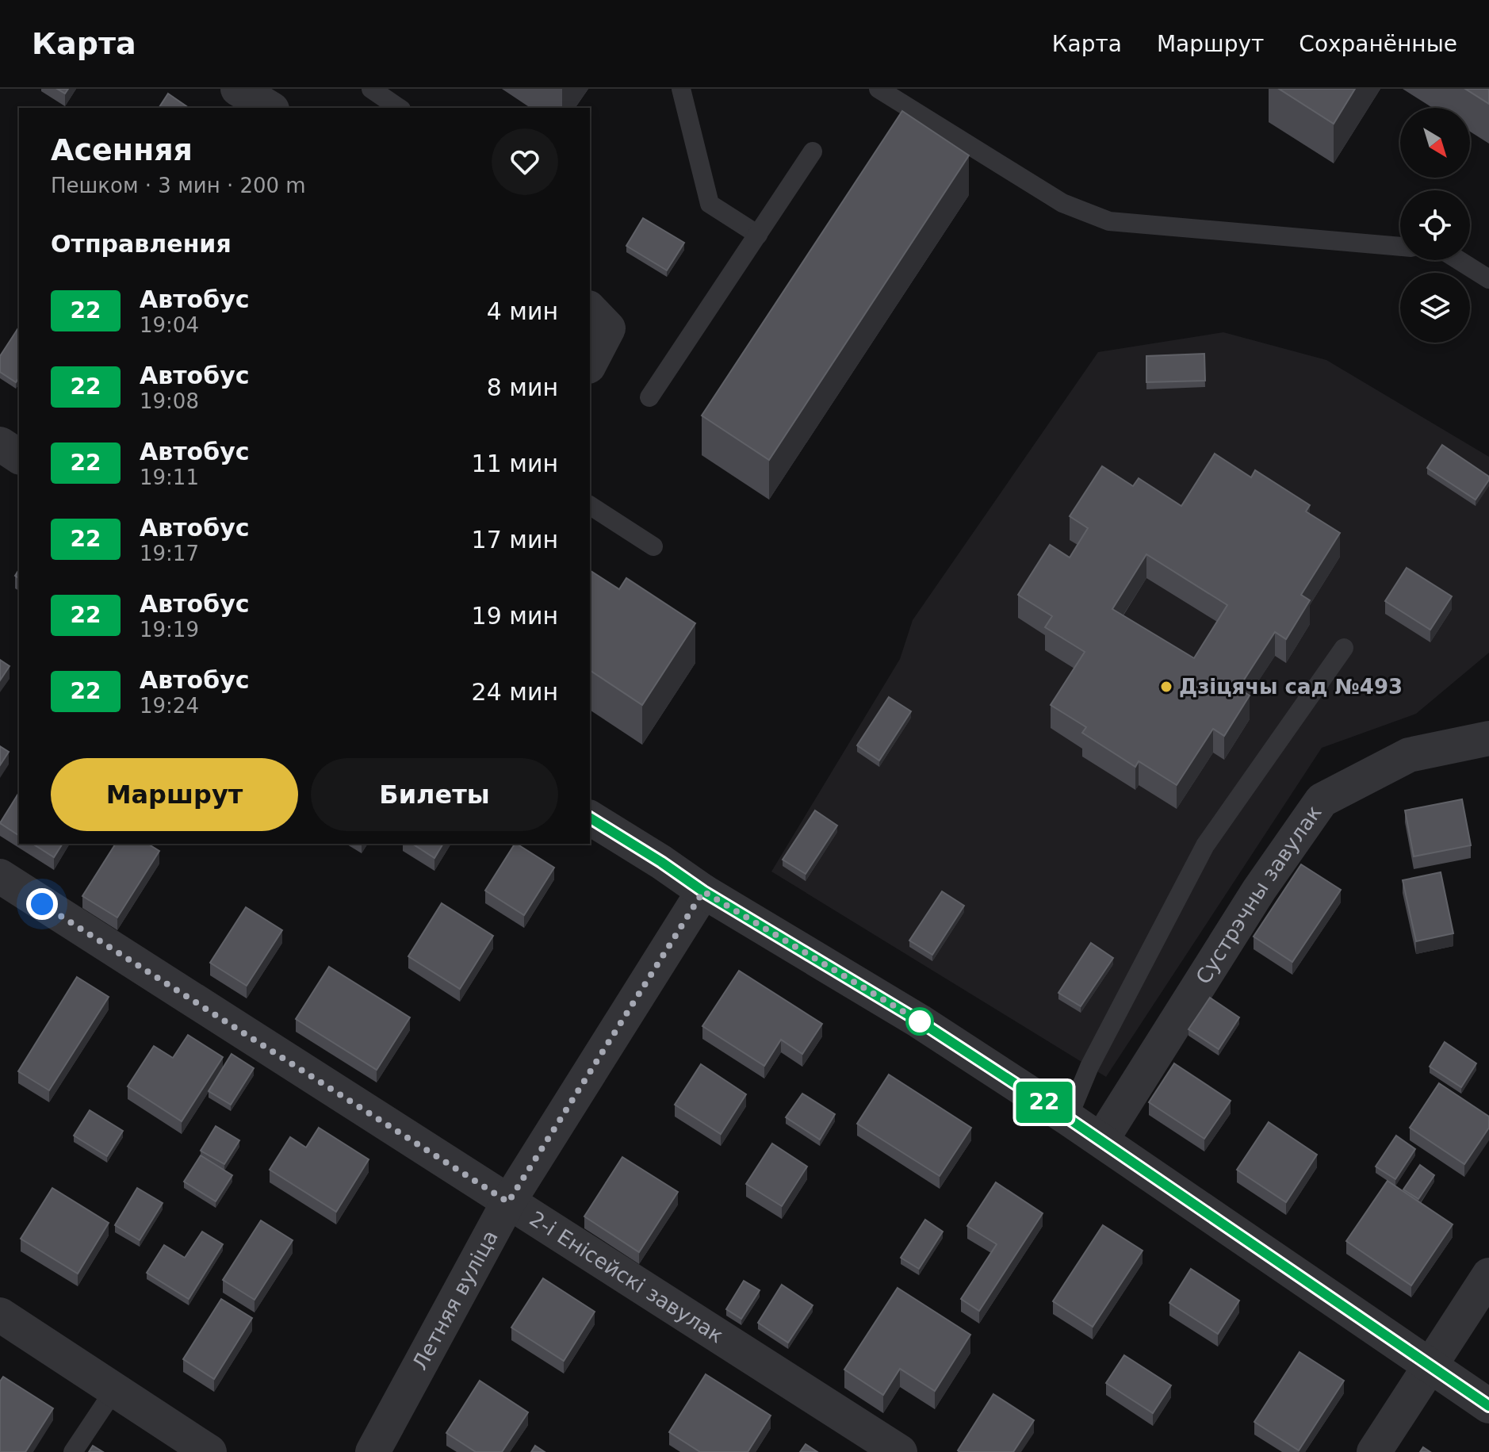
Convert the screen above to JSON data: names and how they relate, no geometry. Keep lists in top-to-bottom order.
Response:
{
  "streets": {
    "street": ["Сустрэчны завулак", "2-і Енісейскі завулак", "Летняя вуліца"]
  },
  "crossings": [
    ["2-і Енісейскі завулак", "Летняя вуліца"]
  ],
  "places": ["Дзіцячы сад №493"],
  "lines": ["bus line 22"],
  "north": "bottom right",
  "page": {
    "header": "Карта",
    "nav": ["Карта", "Маршрут", "Сохранённые"],
    "on_map": "22",
    "heading": [
      ["Асенняя", "Пешком · 3 мин · 200 m"],
      "Отправления"
    ],
    "list": [
      {
        "mark": "22",
        "name": "Автобус",
        "note": "19:04",
        "value": "4 мин"
      },
      {
        "mark": "22",
        "name": "Автобус",
        "note": "19:08",
        "value": "8 мин"
      },
      {
        "mark": "22",
        "name": "Автобус",
        "note": "19:11",
        "value": "11 мин"
      },
      {
        "mark": "22",
        "name": "Автобус",
        "note": "19:17",
        "value": "17 мин"
      },
      {
        "mark": "22",
        "name": "Автобус",
        "note": "19:19",
        "value": "19 мин"
      },
      {
        "mark": "22",
        "name": "Автобус",
        "note": "19:24",
        "value": "24 мин"
      }
    ],
    "buttons": ["Маршрут", "Билеты"]
  }
}
